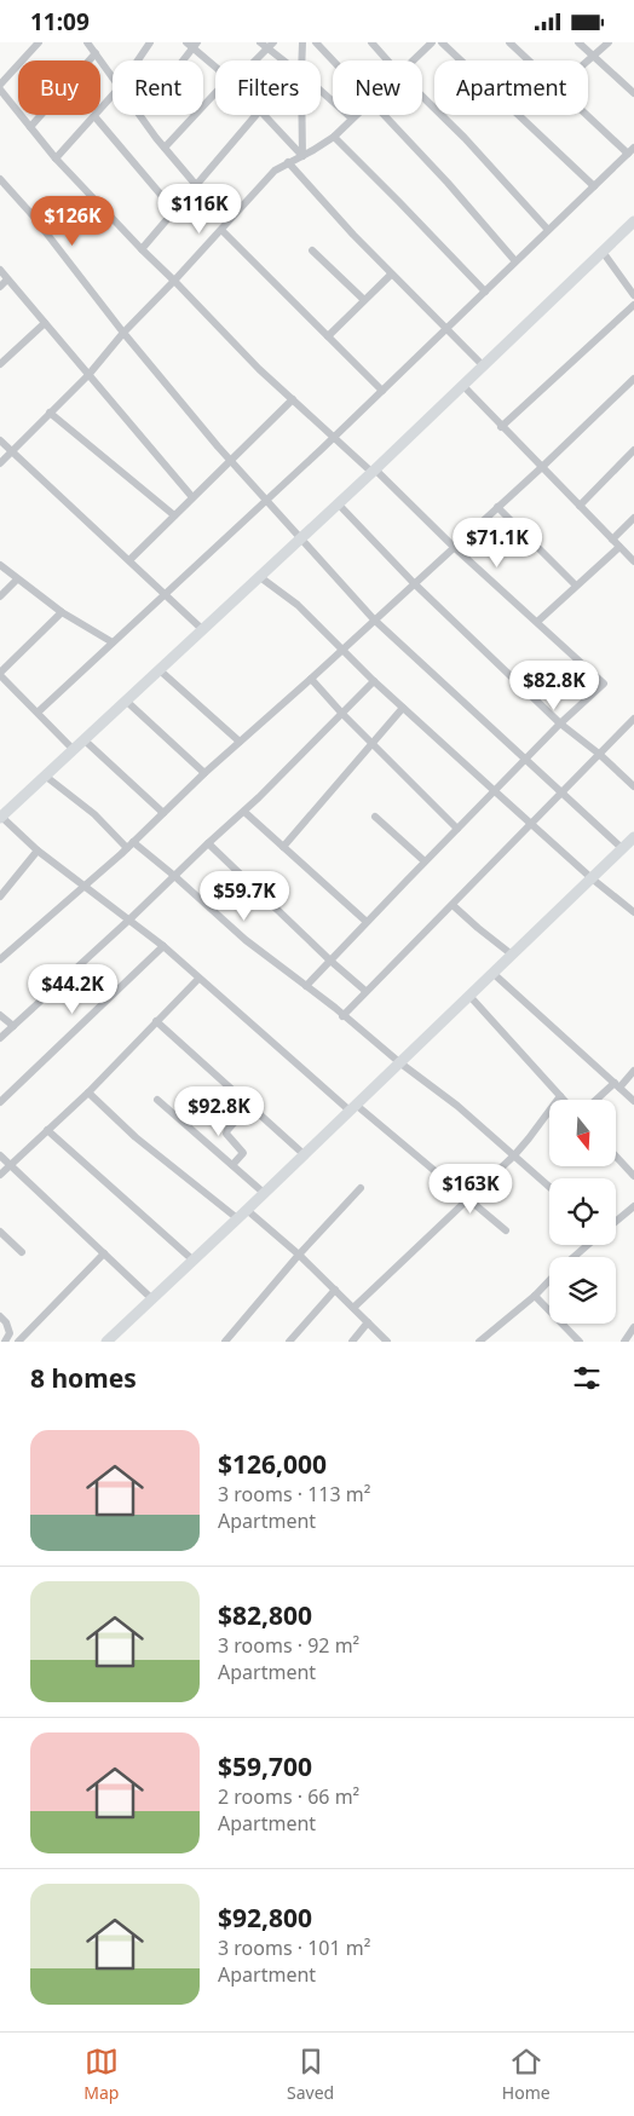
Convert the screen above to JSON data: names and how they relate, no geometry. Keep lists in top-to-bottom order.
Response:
{
  "north": "bottom",
  "page": {
    "status": "11:09",
    "chip": [
      "Buy",
      "Rent",
      "Filters",
      "New",
      "Apartment"
    ],
    "price": [
      "$116K",
      "$126K",
      "$71.1K",
      "$82.8K",
      "$59.7K",
      "$44.2K",
      "$92.8K",
      "$163K"
    ],
    "heading": "8 homes",
    "list": [
      {
        "name": "$126,000",
        "note": "3 rooms · 113 m² · Apartment"
      },
      {
        "name": "$82,800",
        "note": "3 rooms · 92 m² · Apartment"
      },
      {
        "name": "$59,700",
        "note": "2 rooms · 66 m² · Apartment"
      },
      {
        "name": "$92,800",
        "note": "3 rooms · 101 m² · Apartment"
      }
    ],
    "tabs": ["Map", "Saved", "Home"]
  }
}
